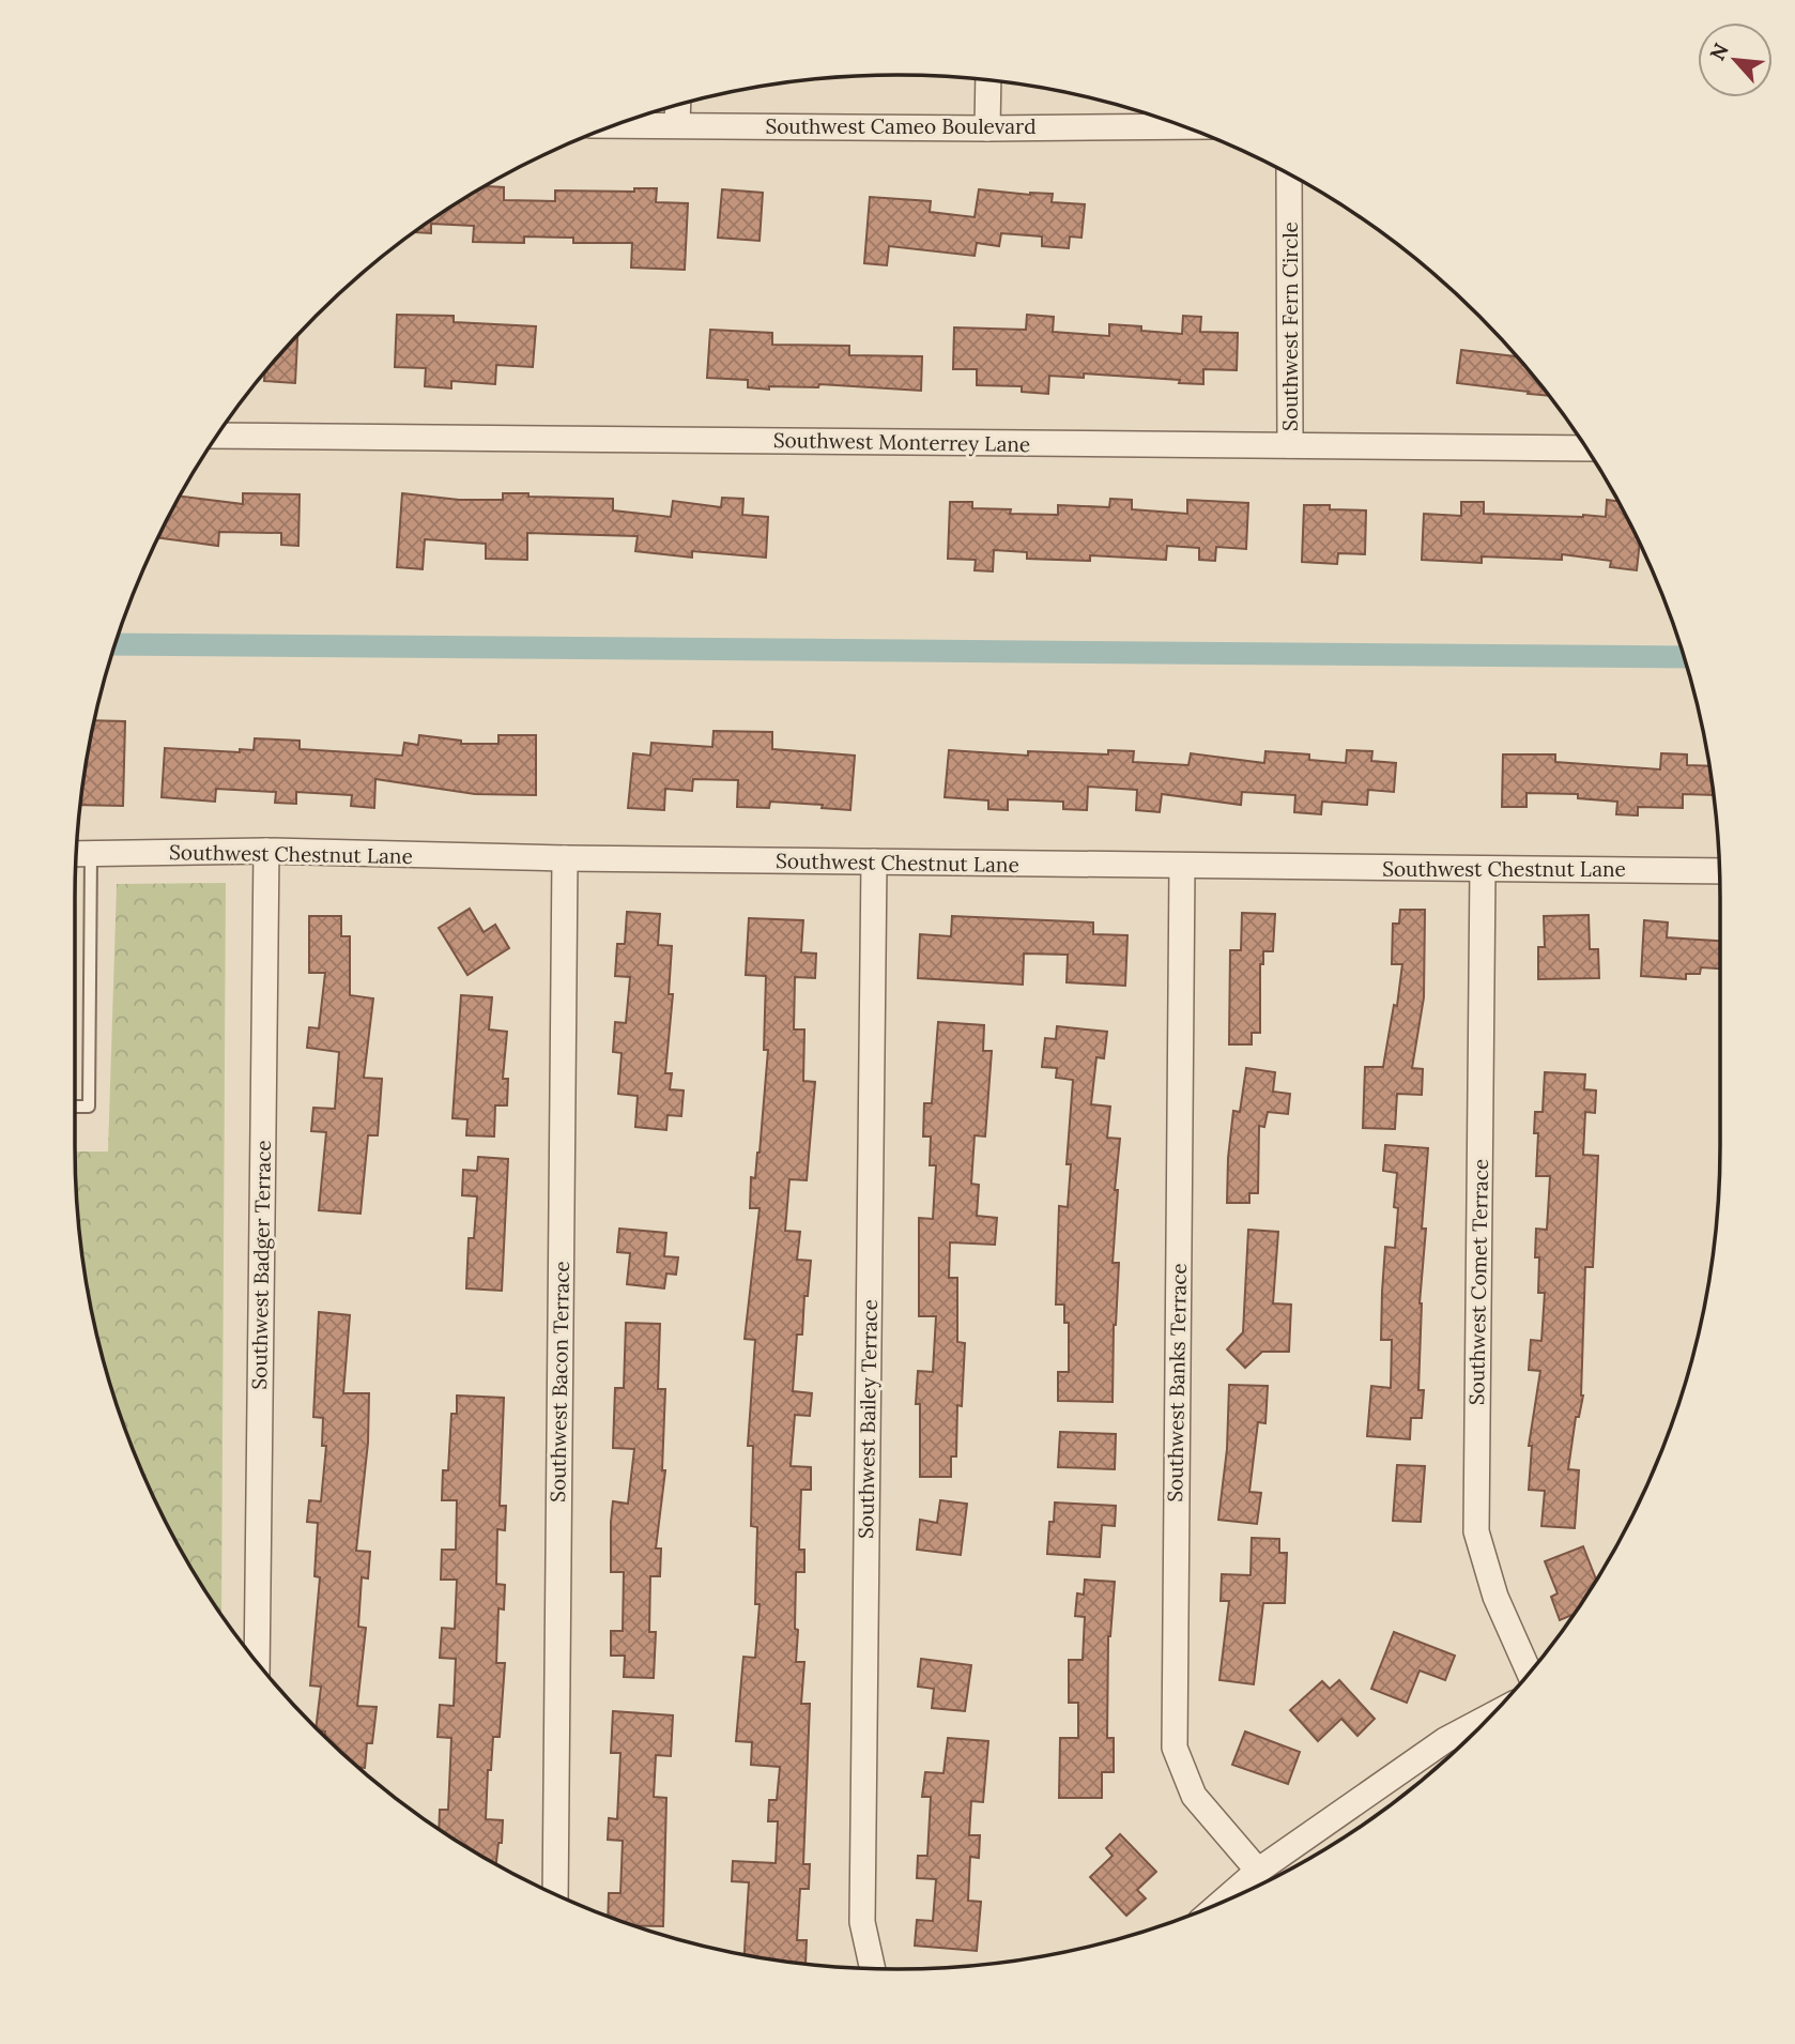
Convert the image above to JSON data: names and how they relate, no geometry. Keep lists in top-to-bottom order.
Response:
{
  "streets": {
    "street": [
      "Southwest Cameo Boulevard",
      "Southwest Fern Circle",
      "Southwest Monterrey Lane",
      "Southwest Chestnut Lane",
      "Southwest Badger Terrace",
      "Southwest Comet Terrace",
      "Southwest Bacon Terrace",
      "Southwest Banks Terrace",
      "Southwest Bailey Terrace"
    ]
  },
  "crossings": [
    ["Southwest Fern Circle", "Southwest Monterrey Lane"],
    ["Southwest Chestnut Lane", "Southwest Badger Terrace"],
    ["Southwest Chestnut Lane", "Southwest Comet Terrace"],
    ["Southwest Chestnut Lane", "Southwest Bacon Terrace"],
    ["Southwest Chestnut Lane", "Southwest Banks Terrace"],
    ["Southwest Chestnut Lane", "Southwest Bailey Terrace"]
  ],
  "north": "top left"
}
